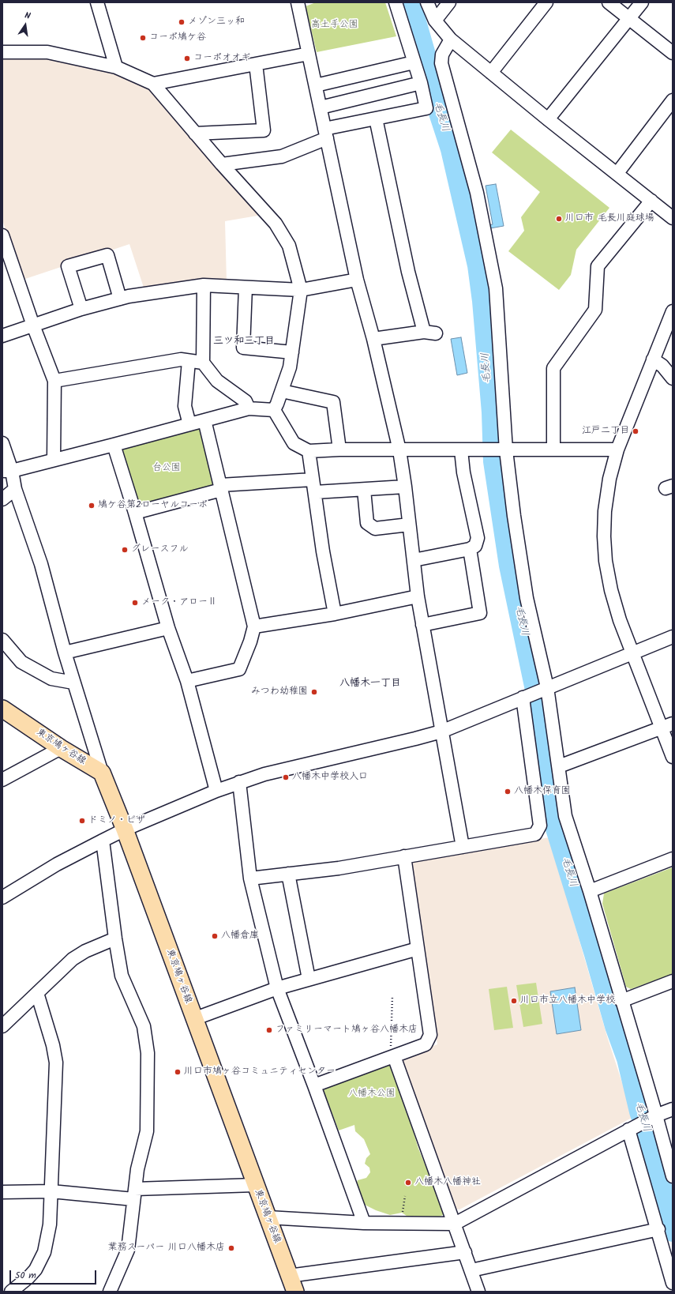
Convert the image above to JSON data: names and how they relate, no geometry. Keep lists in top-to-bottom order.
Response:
{
  "streets": {
    "main road": ["東京鳩ヶ谷線"]
  },
  "districts": ["三ツ和三丁目", "八幡木一丁目"],
  "water": ["毛長川"],
  "parks": ["高土手公園", "台公園", "八幡木公園"],
  "places": [
    "メゾン三ッ和",
    "コーポ鳩ケ谷",
    "コーポオオギ",
    "川口市 毛長川庭球場",
    "江戸二丁目",
    "鳩ケ谷第2ローヤルコーポ",
    "グレースフル",
    "メーク・アローⅡ",
    "みつわ幼稚園",
    "八幡木中学校入口",
    "八幡木保育園",
    "ドミノ・ピザ",
    "八幡倉庫",
    "川口市立八幡木中学校",
    "ファミリーマート鳩ヶ谷八幡木店",
    "川口市鳩ヶ谷コミュニティセンター",
    "八幡木八幡神社",
    "業務スーパー 川口八幡木店"
  ],
  "scale_bar": "50 m",
  "north": "top"
}
